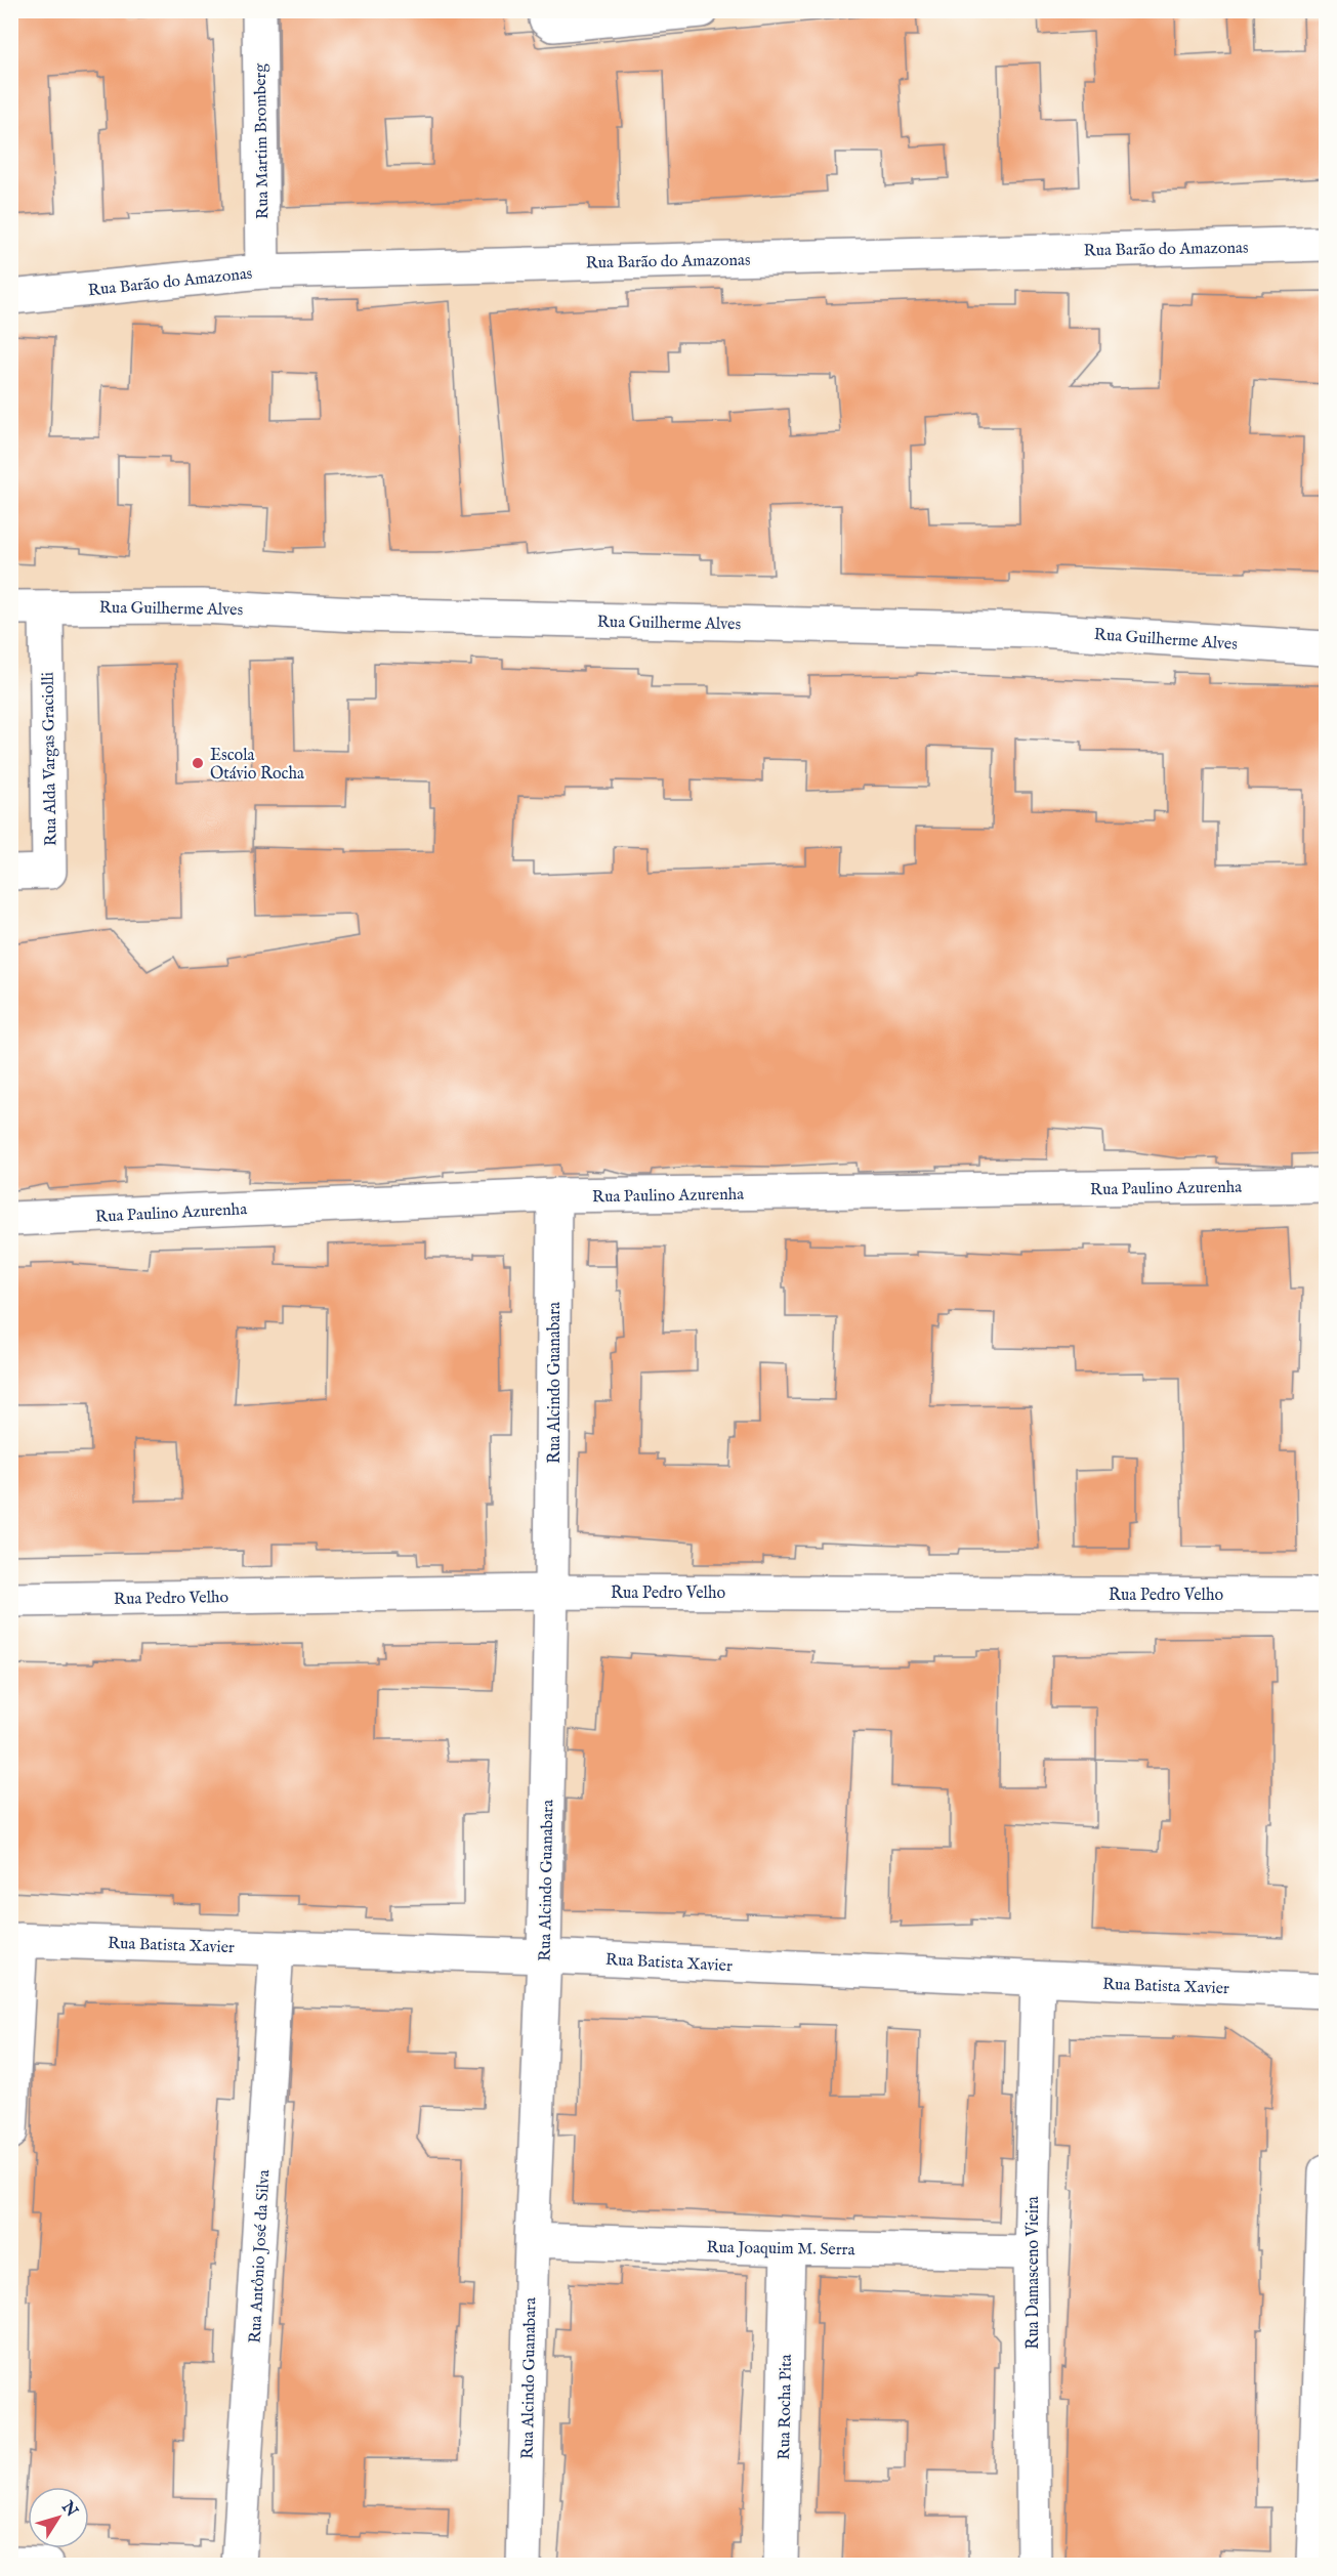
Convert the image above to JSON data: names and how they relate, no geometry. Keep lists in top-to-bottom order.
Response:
{
  "streets": {
    "street": [
      "Rua Martim Bromberg",
      "Rua Barão do Amazonas",
      "Rua Guilherme Alves",
      "Rua Alda Vargas Graciolli",
      "Rua Paulino Azurenha",
      "Rua Alcindo Guanabara",
      "Rua Pedro Velho",
      "Rua Batista Xavier",
      "Rua Joaquim M. Serra",
      "Rua Antônio José da Silva",
      "Rua Damasceno Vieira",
      "Rua Rocha Pita"
    ]
  },
  "crossings": [
    ["Rua Martim Bromberg", "Rua Barão do Amazonas"],
    ["Rua Guilherme Alves", "Rua Alda Vargas Graciolli"],
    ["Rua Paulino Azurenha", "Rua Alcindo Guanabara"],
    ["Rua Alcindo Guanabara", "Rua Pedro Velho"],
    ["Rua Alcindo Guanabara", "Rua Batista Xavier"],
    ["Rua Alcindo Guanabara", "Rua Joaquim M. Serra"],
    ["Rua Batista Xavier", "Rua Antônio José da Silva"],
    ["Rua Batista Xavier", "Rua Damasceno Vieira"],
    ["Rua Joaquim M. Serra", "Rua Damasceno Vieira"],
    ["Rua Joaquim M. Serra", "Rua Rocha Pita"]
  ],
  "places": ["Escola Otávio Rocha"],
  "north": "top right"
}
